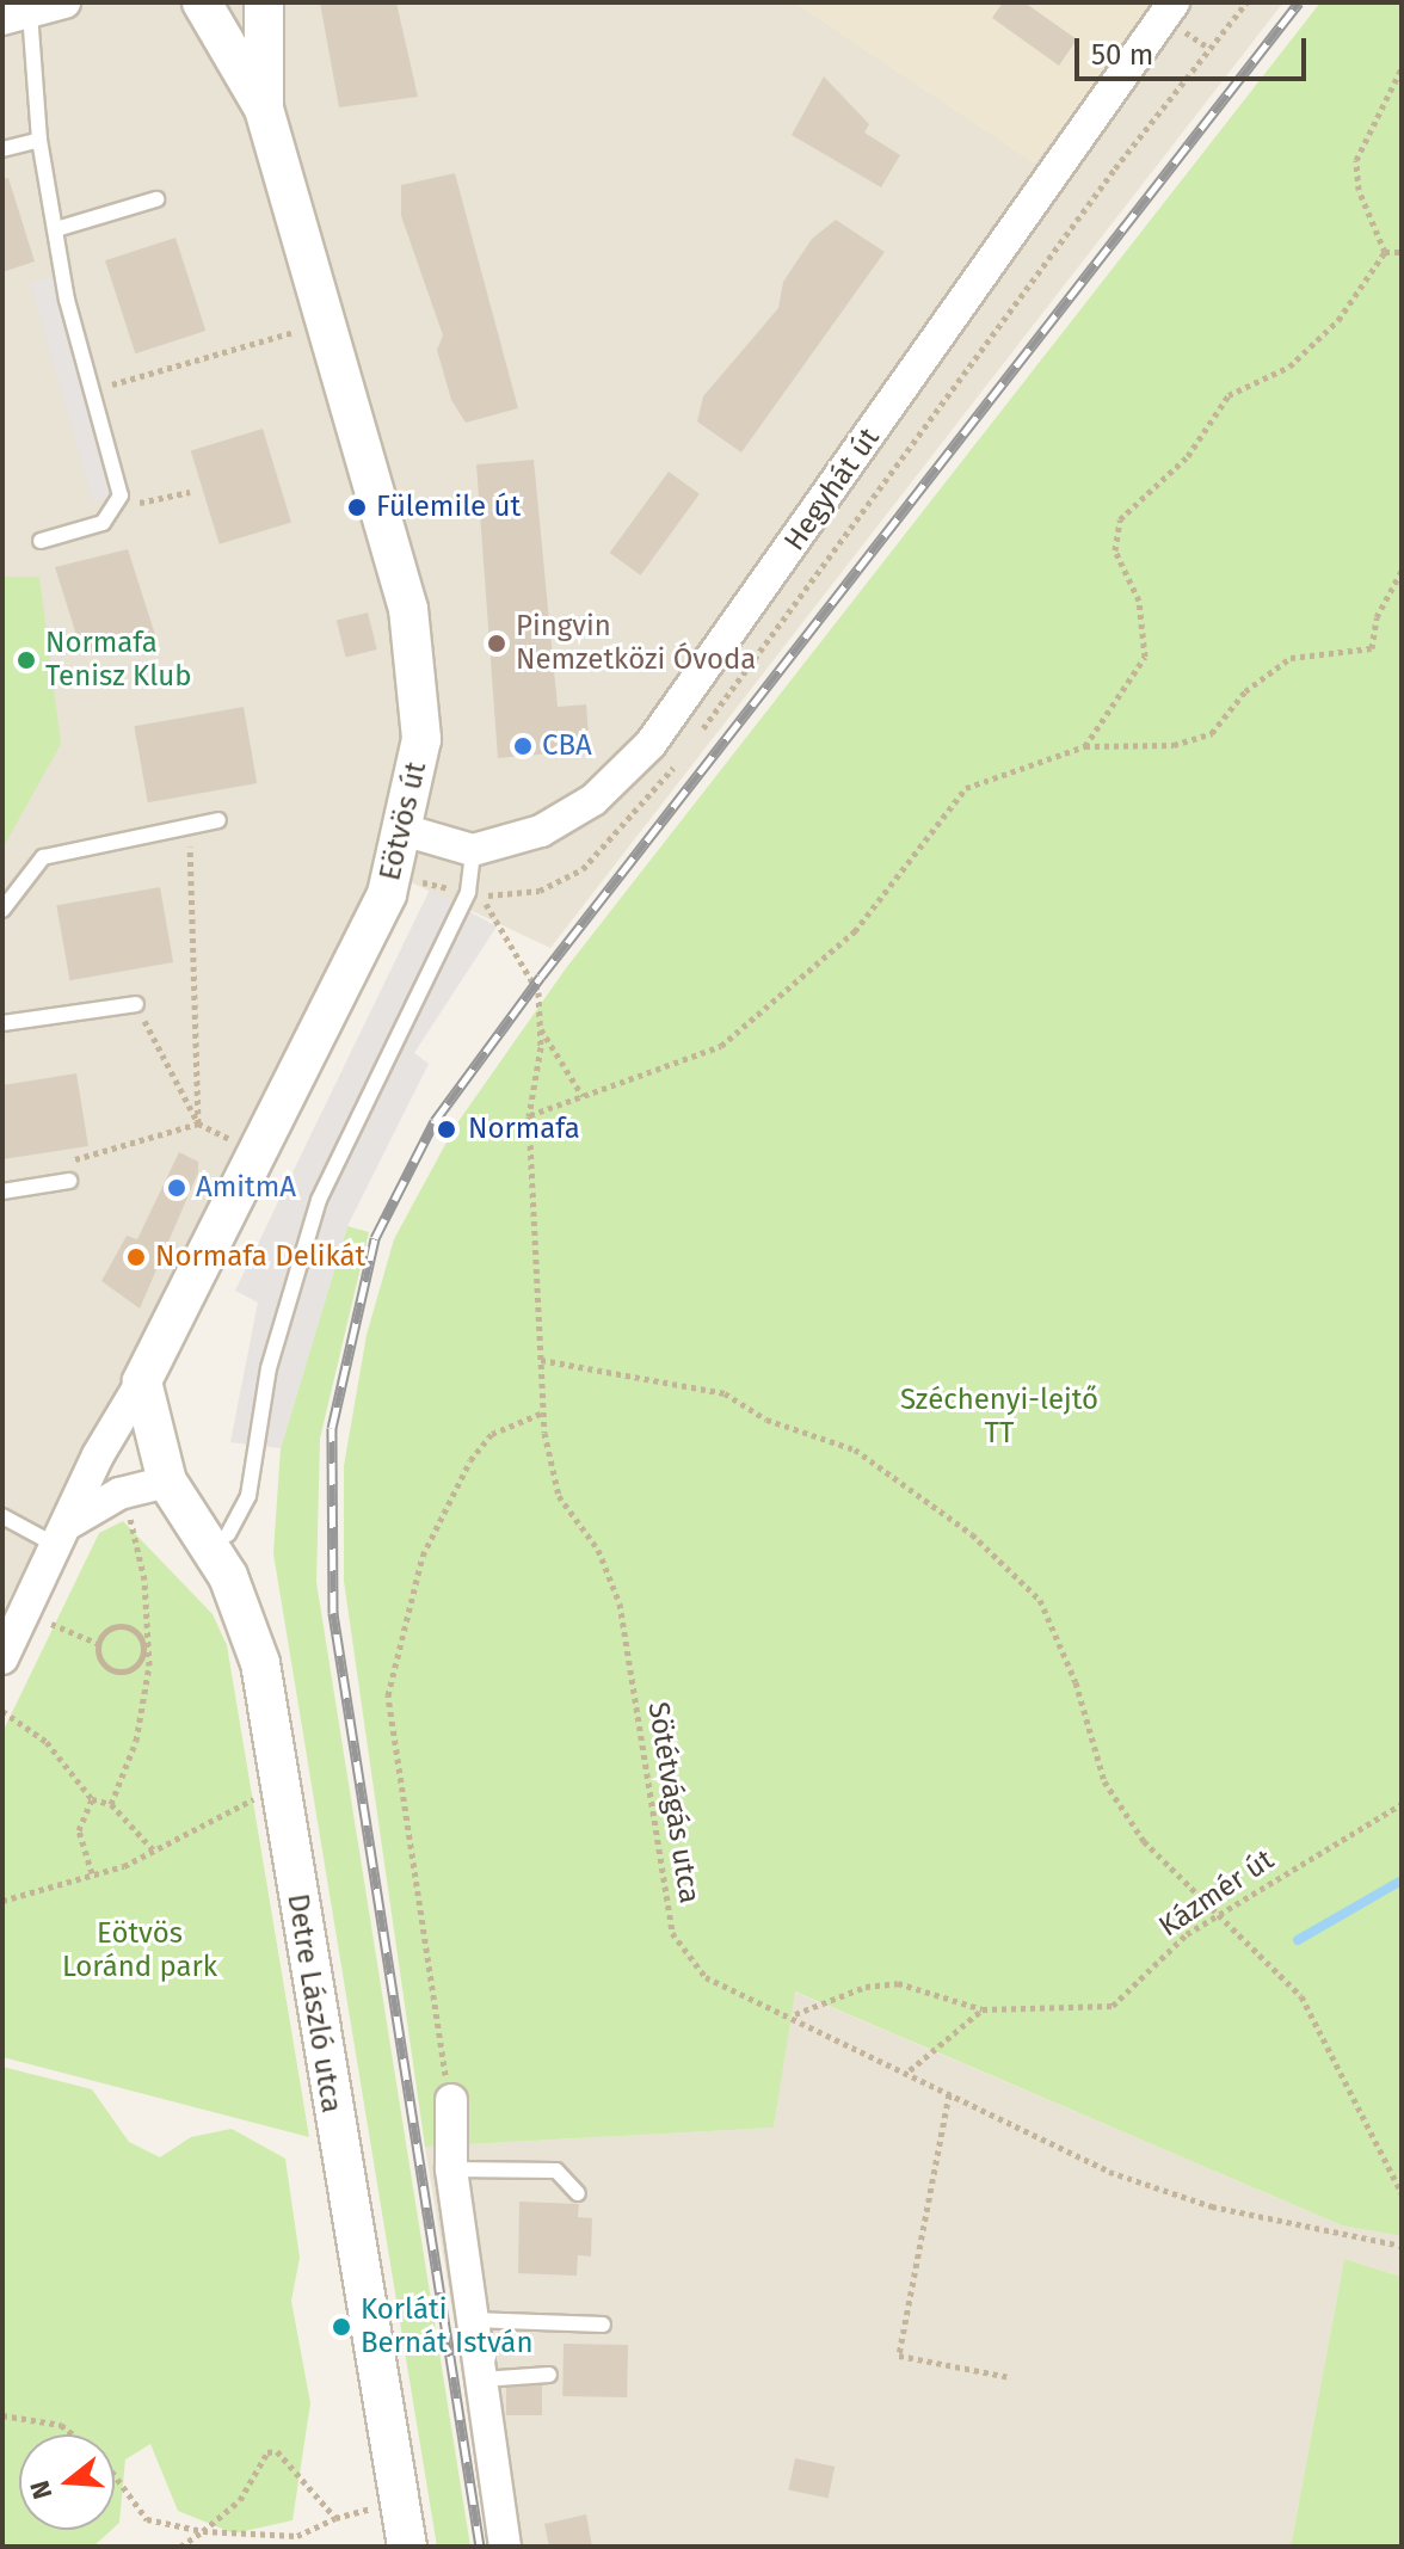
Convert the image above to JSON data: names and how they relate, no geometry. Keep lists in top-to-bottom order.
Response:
{
  "streets": {
    "street": ["Hegyhát út", "Eötvös út", "Detre László utca"],
    "path": ["Sötétvágás utca", "Kázmér út"]
  },
  "crossings": [
    ["Sötétvágás utca", "Kázmér út"]
  ],
  "parks": ["Széchenyi-lejtő TT", "Eötvös Loránd park"],
  "places": [
    "Fülemile út",
    "Pingvin Nemzetközi Óvoda",
    "Normafa Tenisz Klub",
    "CBA",
    "Normafa",
    "AmitmA",
    "Normafa Delikát",
    "Korláti Bernát István"
  ],
  "scale_bar": "50 m",
  "north": "left"
}
